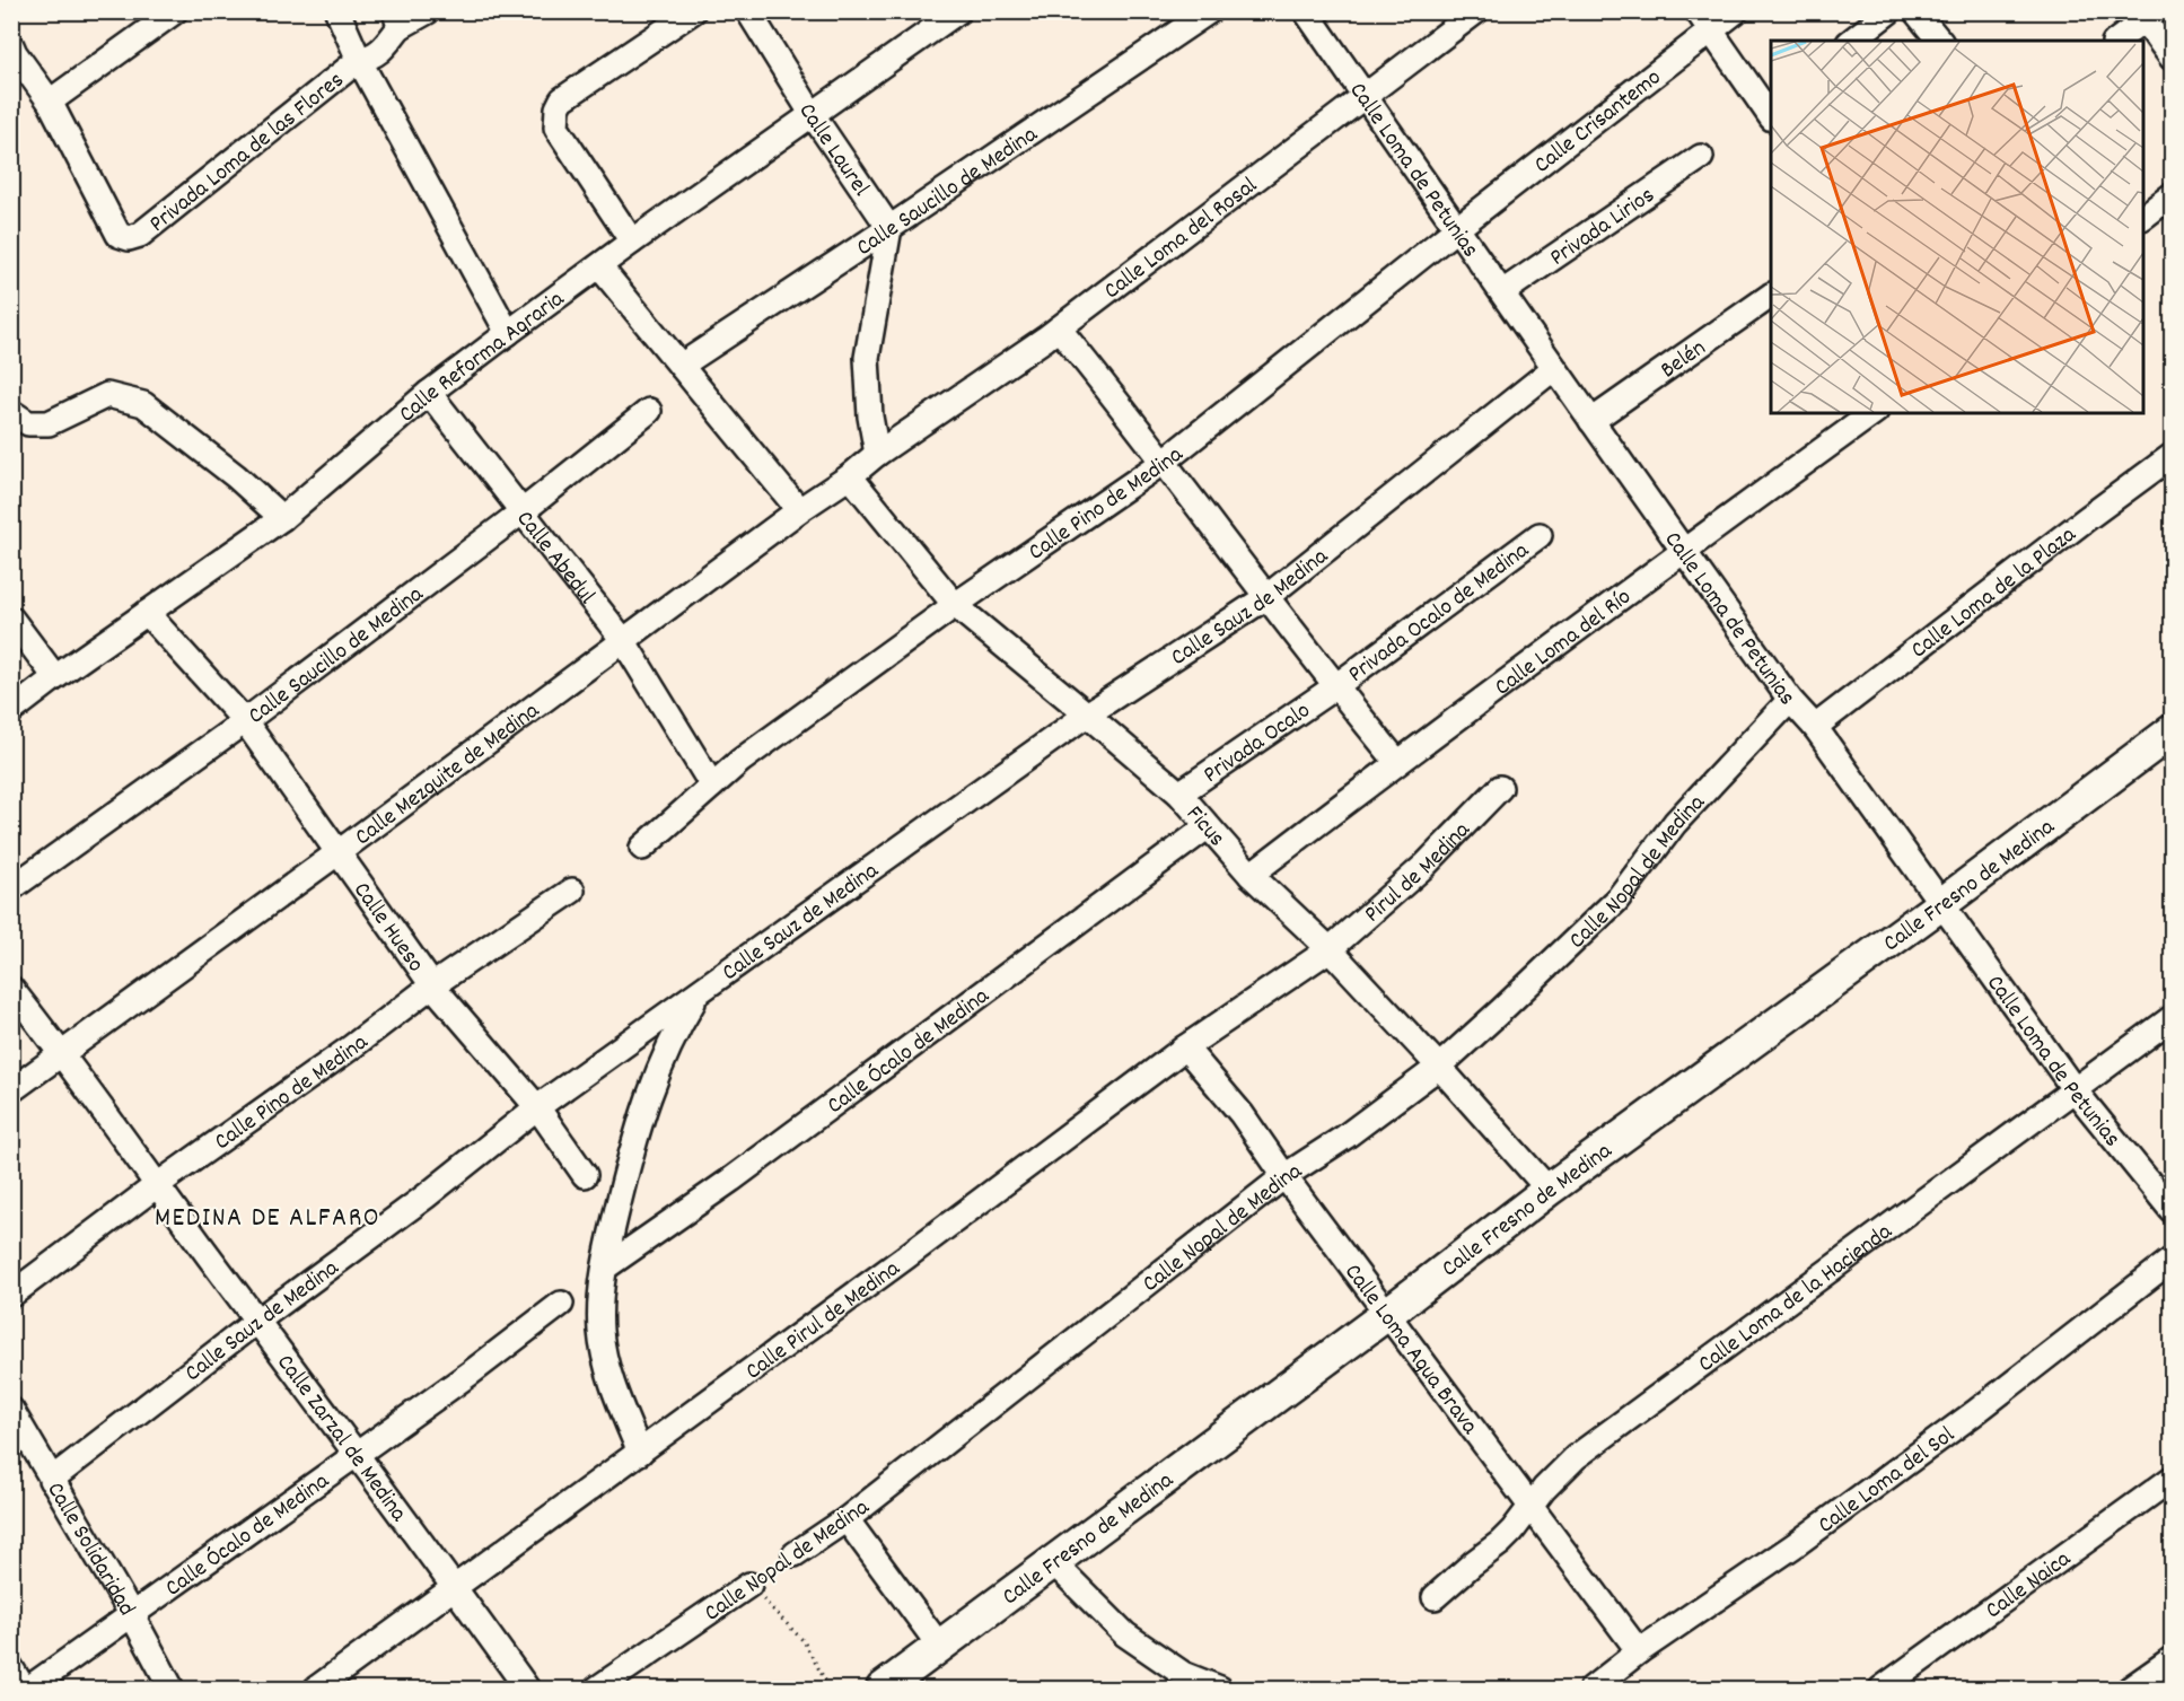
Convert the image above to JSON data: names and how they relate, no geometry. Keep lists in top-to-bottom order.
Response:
{
  "streets": {
    "street": [
      "Calle Crisantemo",
      "Calle Laurel",
      "Privada Loma de las Flores",
      "Calle Loma de Petunias",
      "Calle Saucillo de Medina",
      "Privada Lirios",
      "Calle Loma del Rosal",
      "Calle Reforma Agraria",
      "Belén",
      "Calle Pino de Medina",
      "Calle Abedul",
      "Calle Loma de la Plaza",
      "Calle Sauz de Medina",
      "Privada Ocalo de Medina",
      "Calle Loma del Río",
      "Privada Ocalo",
      "Calle Mezquite de Medina",
      "Ficus",
      "Pirul de Medina",
      "Calle Nopal de Medina",
      "Calle Fresno de Medina",
      "Calle Hueso",
      "Calle Ócalo de Medina",
      "Calle Loma de la Hacienda",
      "Calle Pirul de Medina",
      "Calle Loma Agua Brava",
      "Calle Zarzal de Medina",
      "Calle Loma del Sol",
      "Calle Solidaridad",
      "Calle Naica"
    ]
  },
  "crossings": [
    ["Calle Crisantemo", "Calle Loma de Petunias"],
    ["Calle Crisantemo", "Calle Pino de Medina"],
    ["Calle Laurel", "Calle Saucillo de Medina"],
    ["Calle Laurel", "Calle Reforma Agraria"],
    ["Calle Loma de Petunias", "Privada Lirios"],
    ["Calle Loma de Petunias", "Calle Loma del Rosal"],
    ["Calle Loma de Petunias", "Belén"],
    ["Calle Loma de Petunias", "Calle Pino de Medina"],
    ["Calle Loma de Petunias", "Calle Loma de la Plaza"],
    ["Calle Loma de Petunias", "Calle Sauz de Medina"],
    ["Calle Loma de Petunias", "Calle Loma del Río"],
    ["Calle Loma de Petunias", "Calle Nopal de Medina"],
    ["Calle Loma de Petunias", "Calle Fresno de Medina"],
    ["Calle Loma de Petunias", "Calle Loma de la Hacienda"],
    ["Calle Saucillo de Medina", "Calle Abedul"],
    ["Calle Saucillo de Medina", "Calle Hueso"],
    ["Calle Loma del Rosal", "Calle Mezquite de Medina"],
    ["Calle Reforma Agraria", "Calle Abedul"],
    ["Calle Reforma Agraria", "Calle Hueso"],
    ["Calle Pino de Medina", "Calle Abedul"],
    ["Calle Pino de Medina", "Ficus"],
    ["Calle Pino de Medina", "Calle Hueso"],
    ["Calle Pino de Medina", "Calle Zarzal de Medina"],
    ["Calle Abedul", "Calle Mezquite de Medina"],
    ["Calle Sauz de Medina", "Ficus"],
    ["Calle Sauz de Medina", "Calle Hueso"],
    ["Calle Sauz de Medina", "Calle Zarzal de Medina"],
    ["Calle Sauz de Medina", "Calle Solidaridad"],
    ["Privada Ocalo de Medina", "Privada Ocalo"],
    ["Calle Loma del Río", "Ficus"],
    ["Privada Ocalo", "Ficus"],
    ["Calle Mezquite de Medina", "Ficus"],
    ["Calle Mezquite de Medina", "Calle Hueso"],
    ["Calle Mezquite de Medina", "Calle Zarzal de Medina"],
    ["Ficus", "Pirul de Medina"],
    ["Ficus", "Calle Nopal de Medina"],
    ["Ficus", "Calle Fresno de Medina"],
    ["Ficus", "Calle Ócalo de Medina"],
    ["Ficus", "Calle Pirul de Medina"],
    ["Pirul de Medina", "Calle Pirul de Medina"],
    ["Calle Nopal de Medina", "Calle Loma Agua Brava"],
    ["Calle Fresno de Medina", "Calle Loma Agua Brava"],
    ["Calle Ócalo de Medina", "Calle Zarzal de Medina"],
    ["Calle Ócalo de Medina", "Calle Solidaridad"],
    ["Calle Loma de la Hacienda", "Calle Loma Agua Brava"],
    ["Calle Pirul de Medina", "Calle Loma Agua Brava"],
    ["Calle Pirul de Medina", "Calle Zarzal de Medina"],
    ["Calle Loma Agua Brava", "Calle Loma del Sol"]
  ],
  "districts": ["MEDINA DE ALFARO"]
}
